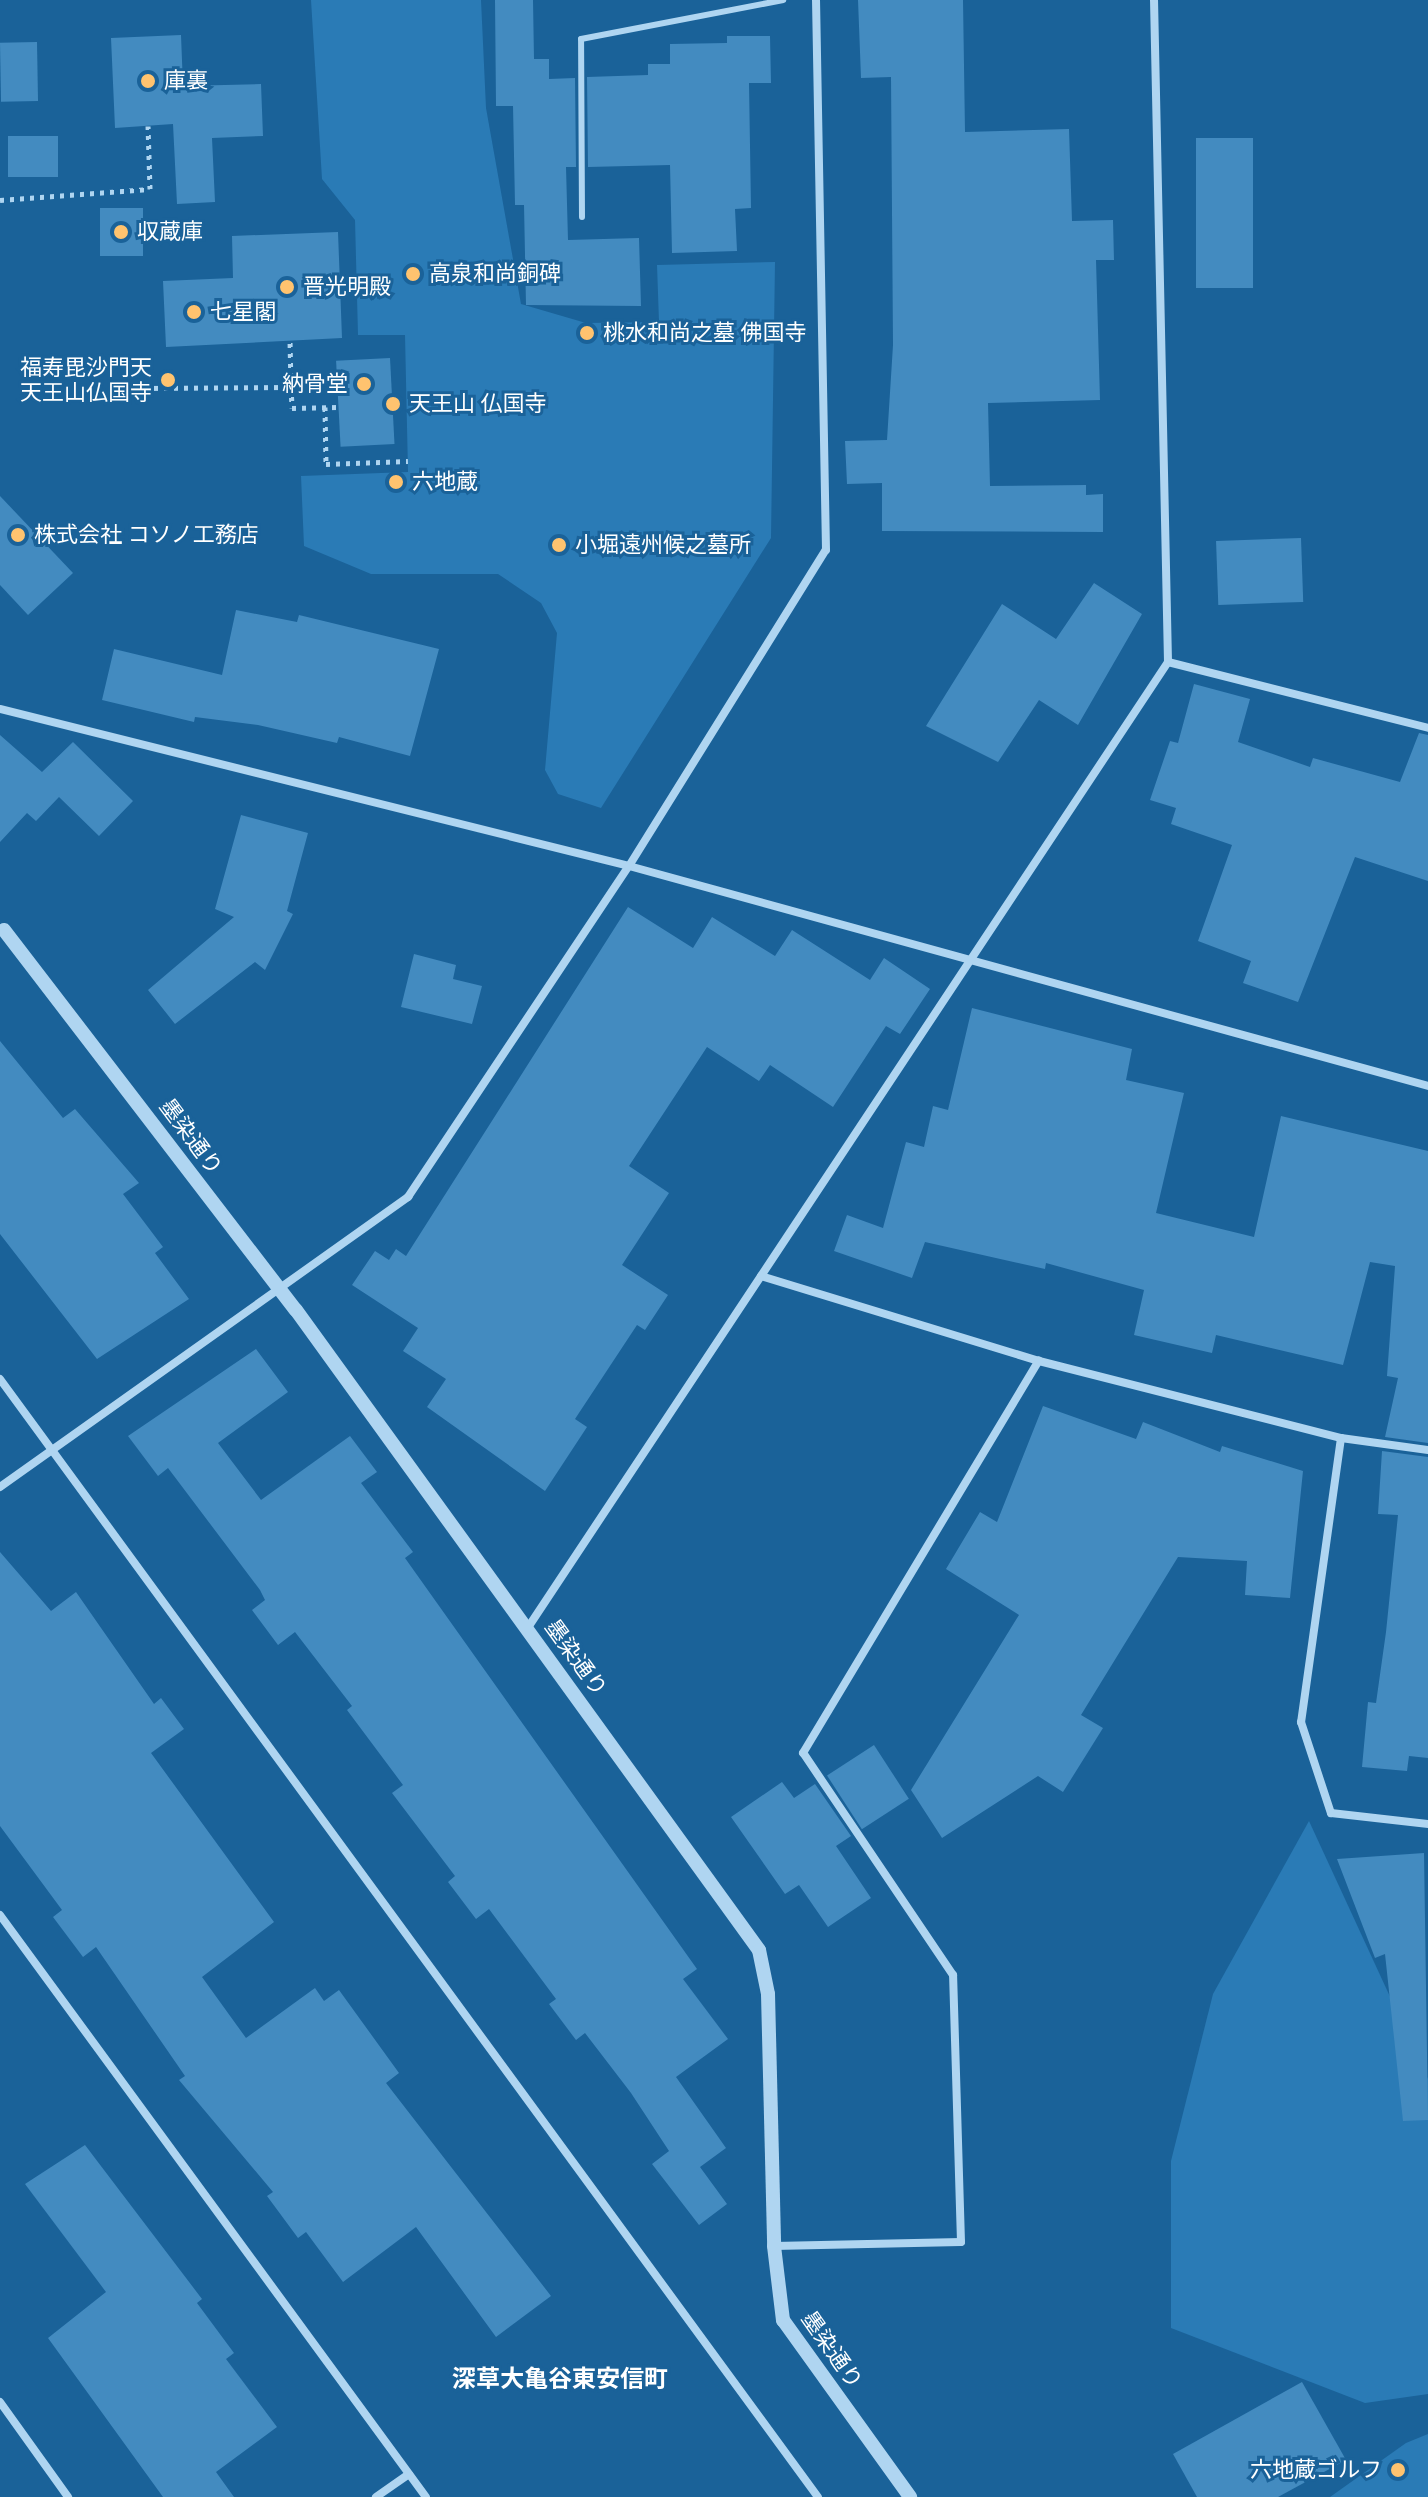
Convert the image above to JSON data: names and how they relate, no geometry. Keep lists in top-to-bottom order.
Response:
{
  "streets": {
    "street": ["墨染通り"]
  },
  "districts": ["深草大亀谷東安信町"],
  "places": [
    "庫裏",
    "収蔵庫",
    "高泉和尚銅碑",
    "晋光明殿",
    "七星閣",
    "桃水和尚之墓 佛国寺",
    "福寿毘沙門天 天王山仏国寺",
    "納骨堂",
    "天王山 仏国寺",
    "六地蔵",
    "株式会社 コソノ工務店",
    "小堀遠州候之墓所",
    "六地蔵ゴルフ"
  ]
}
